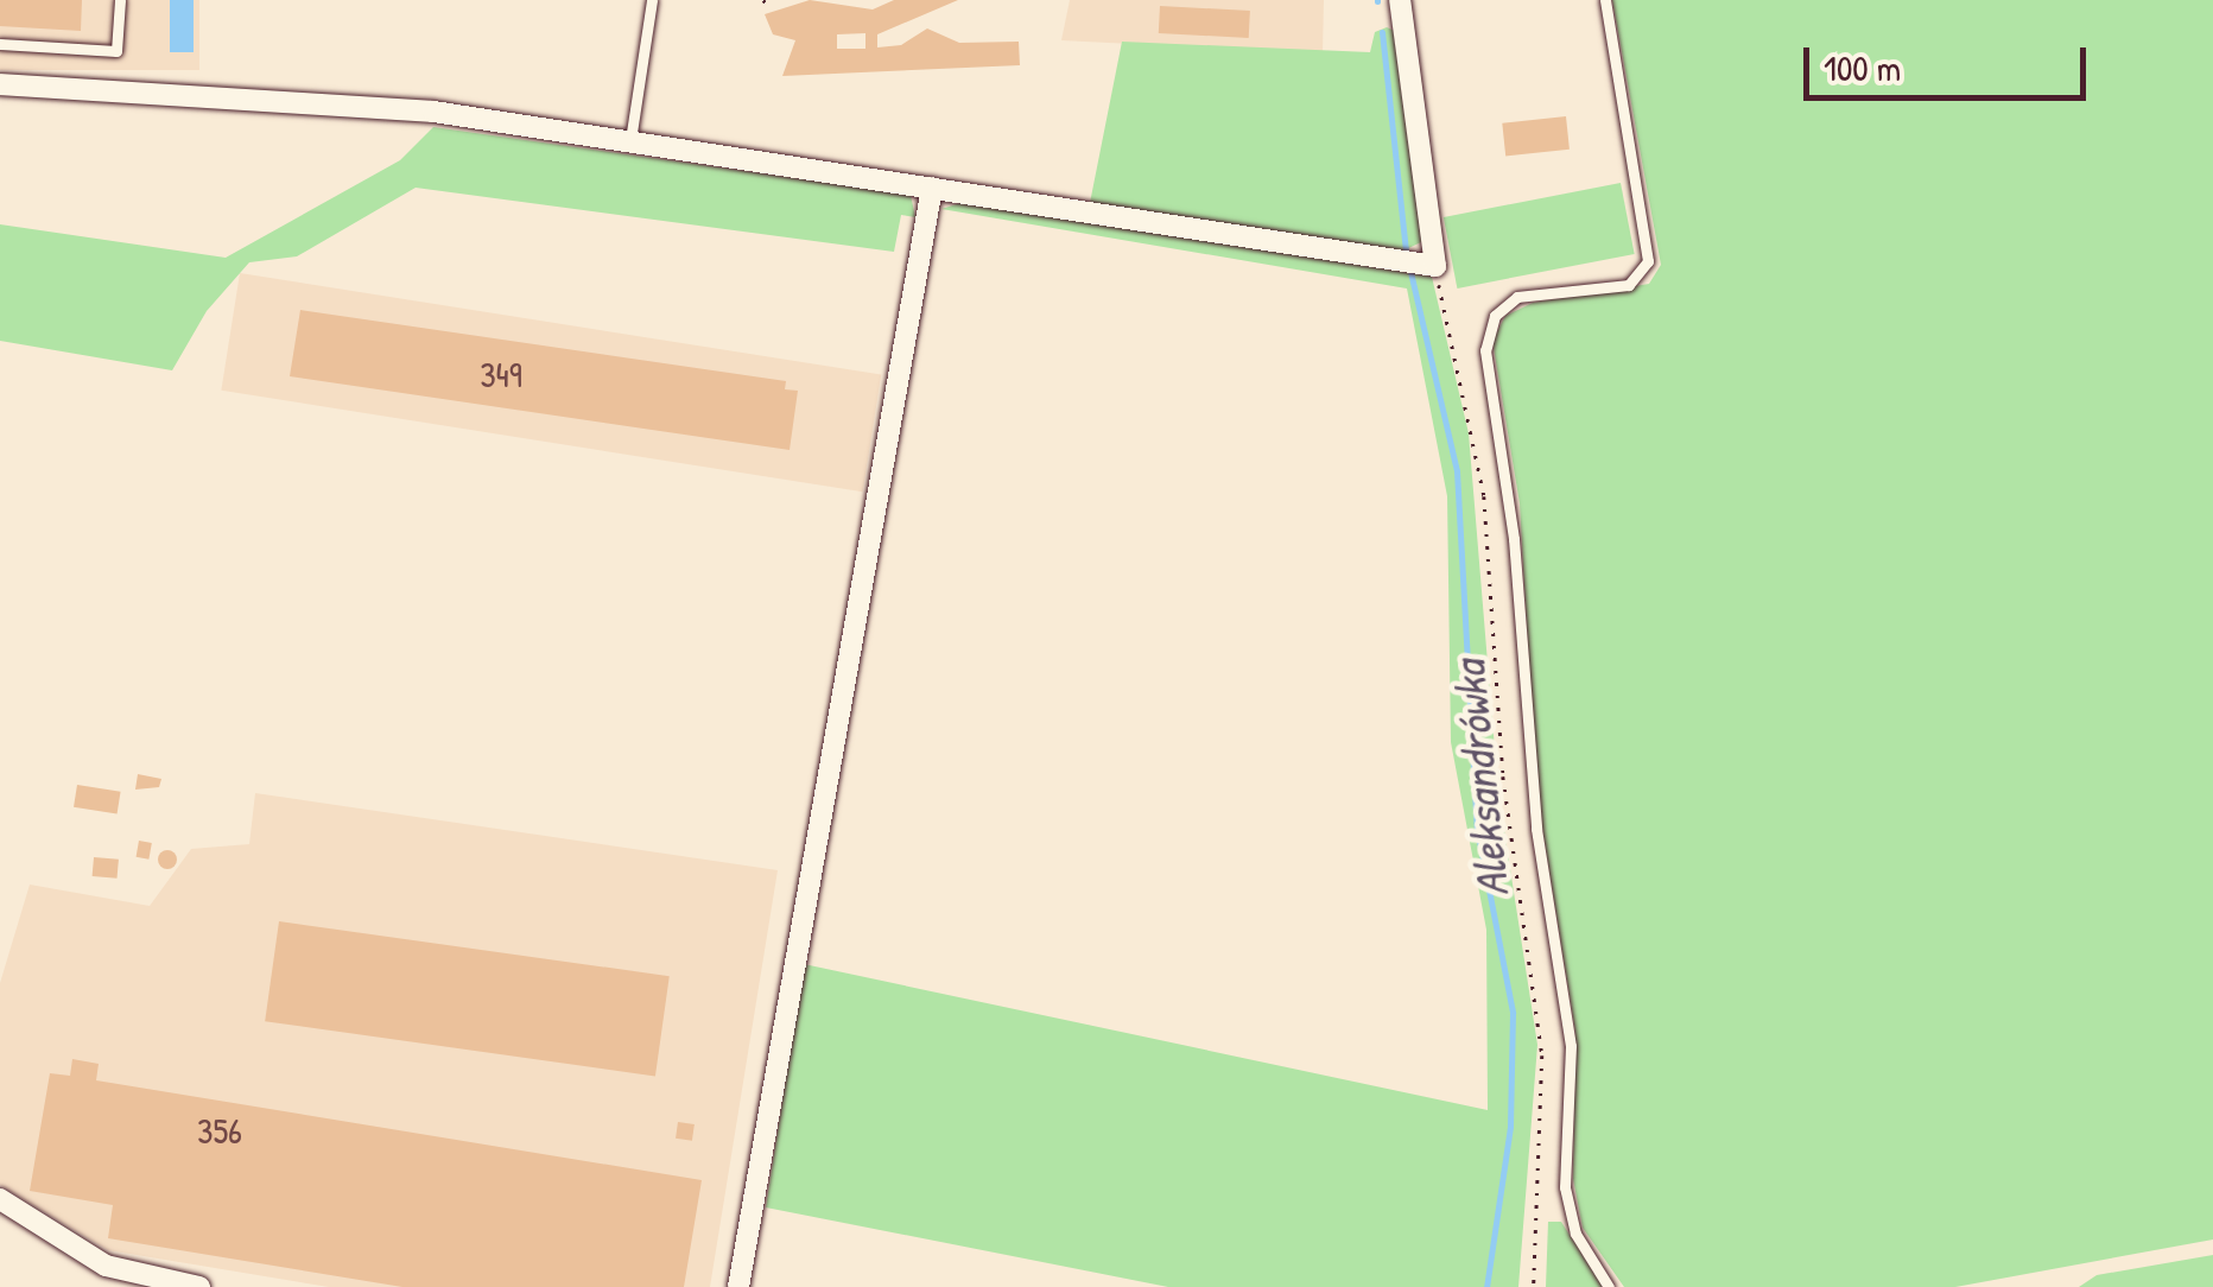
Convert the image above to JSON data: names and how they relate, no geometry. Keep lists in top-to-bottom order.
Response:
{
  "water": ["Aleksandrówka"],
  "house_numbers": ["349", "356"],
  "scale_bar": "100 m"
}
